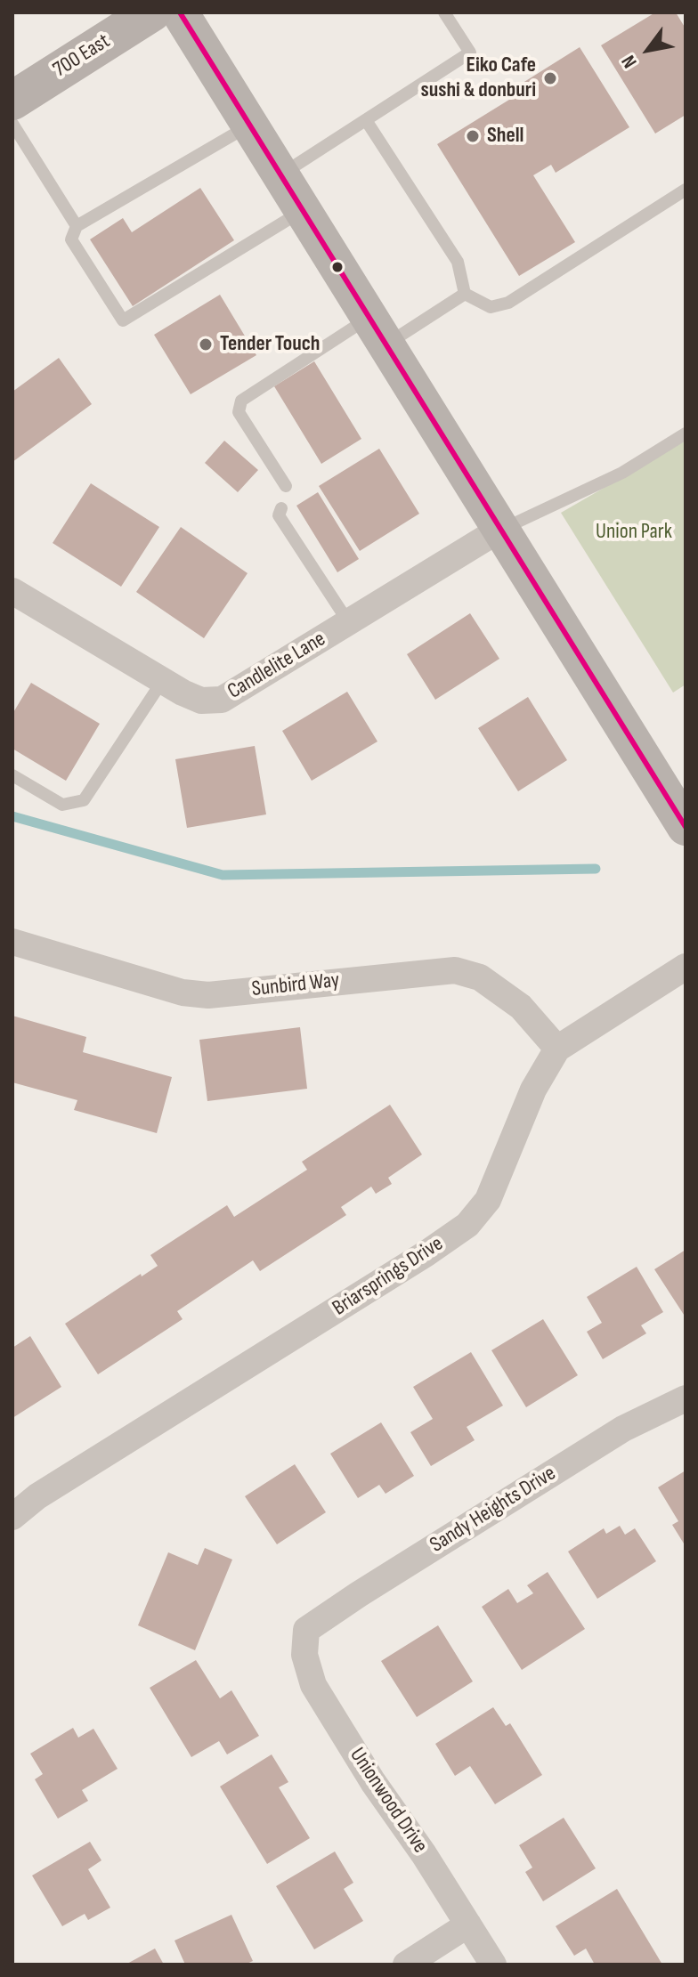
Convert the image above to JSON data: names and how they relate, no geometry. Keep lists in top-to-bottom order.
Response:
{
  "streets": {
    "main road": ["700 East"],
    "street": [
      "Candlelite Lane",
      "Sunbird Way",
      "Briarsprings Drive",
      "Sandy Heights Drive",
      "Unionwood Drive"
    ]
  },
  "crossings": [
    ["Sunbird Way", "Briarsprings Drive"],
    ["Sandy Heights Drive", "Unionwood Drive"]
  ],
  "parks": ["Union Park"],
  "places": ["Eiko Cafe sushi & donburi", "Shell", "Tender Touch"],
  "north": "bottom left"
}
